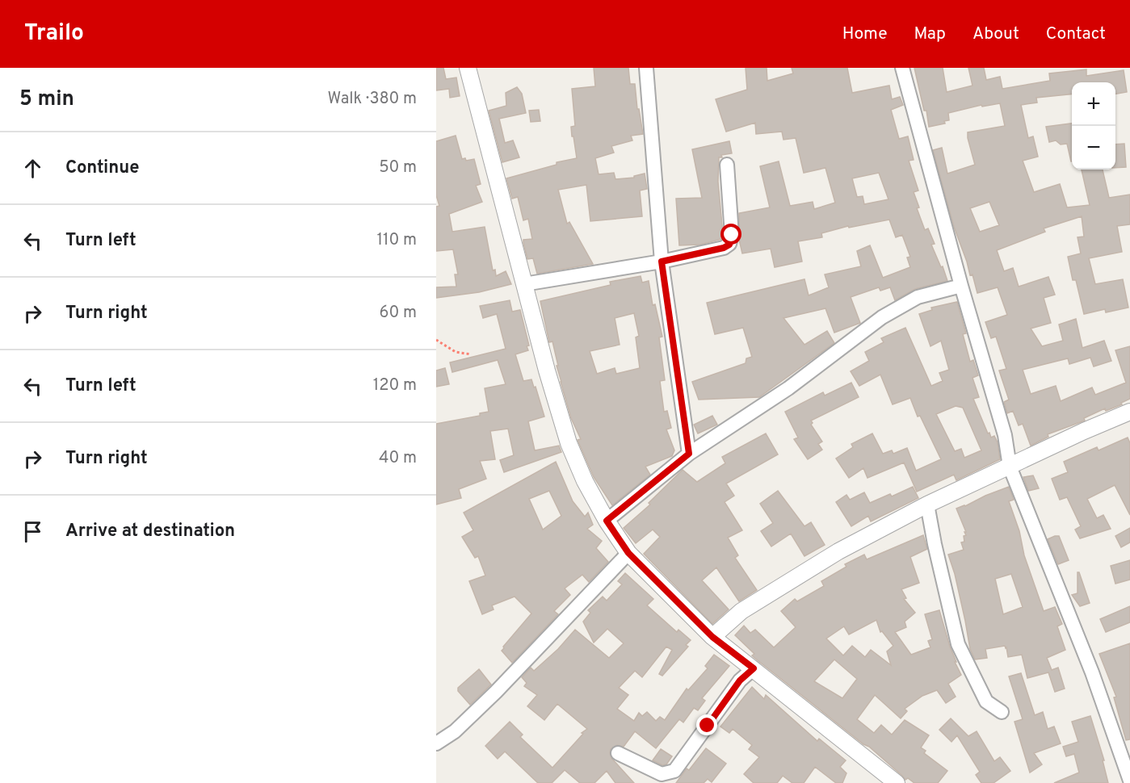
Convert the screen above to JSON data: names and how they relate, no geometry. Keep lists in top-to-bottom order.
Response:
{
  "page": {
    "header": "Trailo",
    "nav": [
      "Home",
      "Map",
      "About",
      "Contact"
    ],
    "heading": ["5 min", "Walk · 380 m"],
    "map_buttons": ["+", "−"],
    "list": [
      ["Continue", "50 m"],
      ["Turn left", "110 m"],
      ["Turn right", "60 m"],
      ["Turn left", "120 m"],
      ["Turn right", "40 m"],
      "Arrive at destination"
    ]
  }
}
